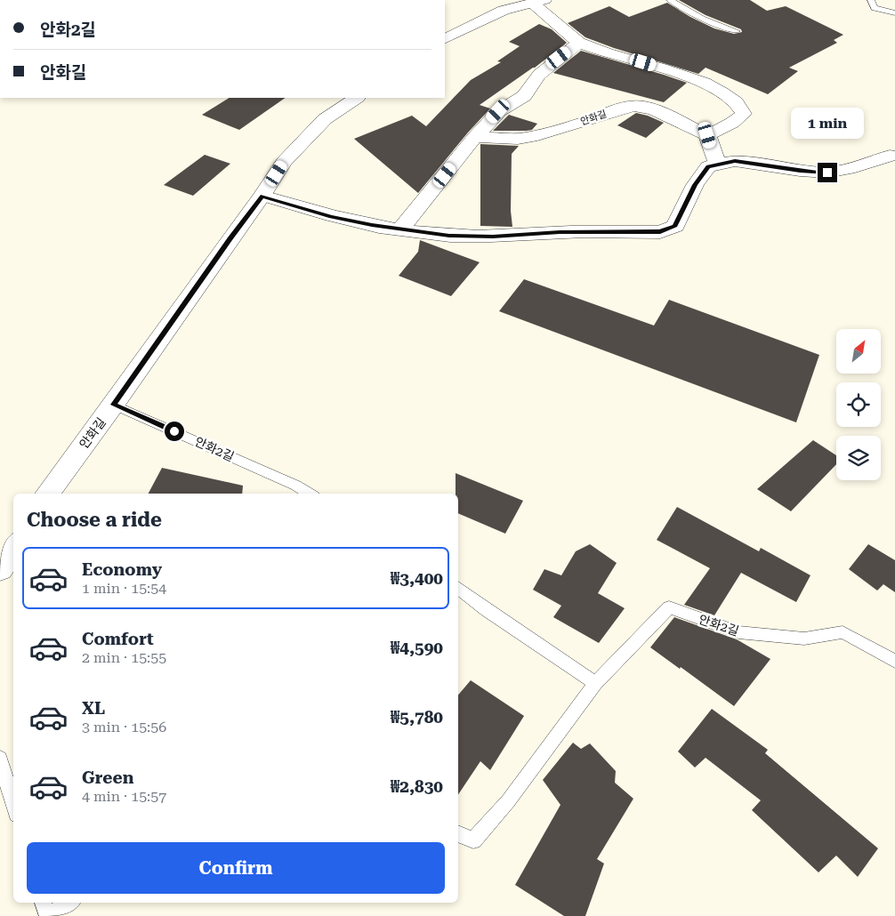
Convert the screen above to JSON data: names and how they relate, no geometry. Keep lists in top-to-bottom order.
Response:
{
  "streets": {
    "street": ["안화길"],
    "lane": ["안화2길"]
  },
  "crossings": [
    ["안화길", "안화2길"]
  ],
  "north": "top right",
  "page": {
    "banner": ["안화2길", "안화길"],
    "bubble": "1 min",
    "heading": "Choose a ride",
    "list": [
      {
        "name": "Economy",
        "note": "1 min · 15:54",
        "value": "₩3,400"
      },
      {
        "name": "Comfort",
        "note": "2 min · 15:55",
        "value": "₩4,590"
      },
      {
        "name": "XL",
        "note": "3 min · 15:56",
        "value": "₩5,780"
      },
      {
        "name": "Green",
        "note": "4 min · 15:57",
        "value": "₩2,830"
      }
    ],
    "buttons": "Confirm"
  }
}
